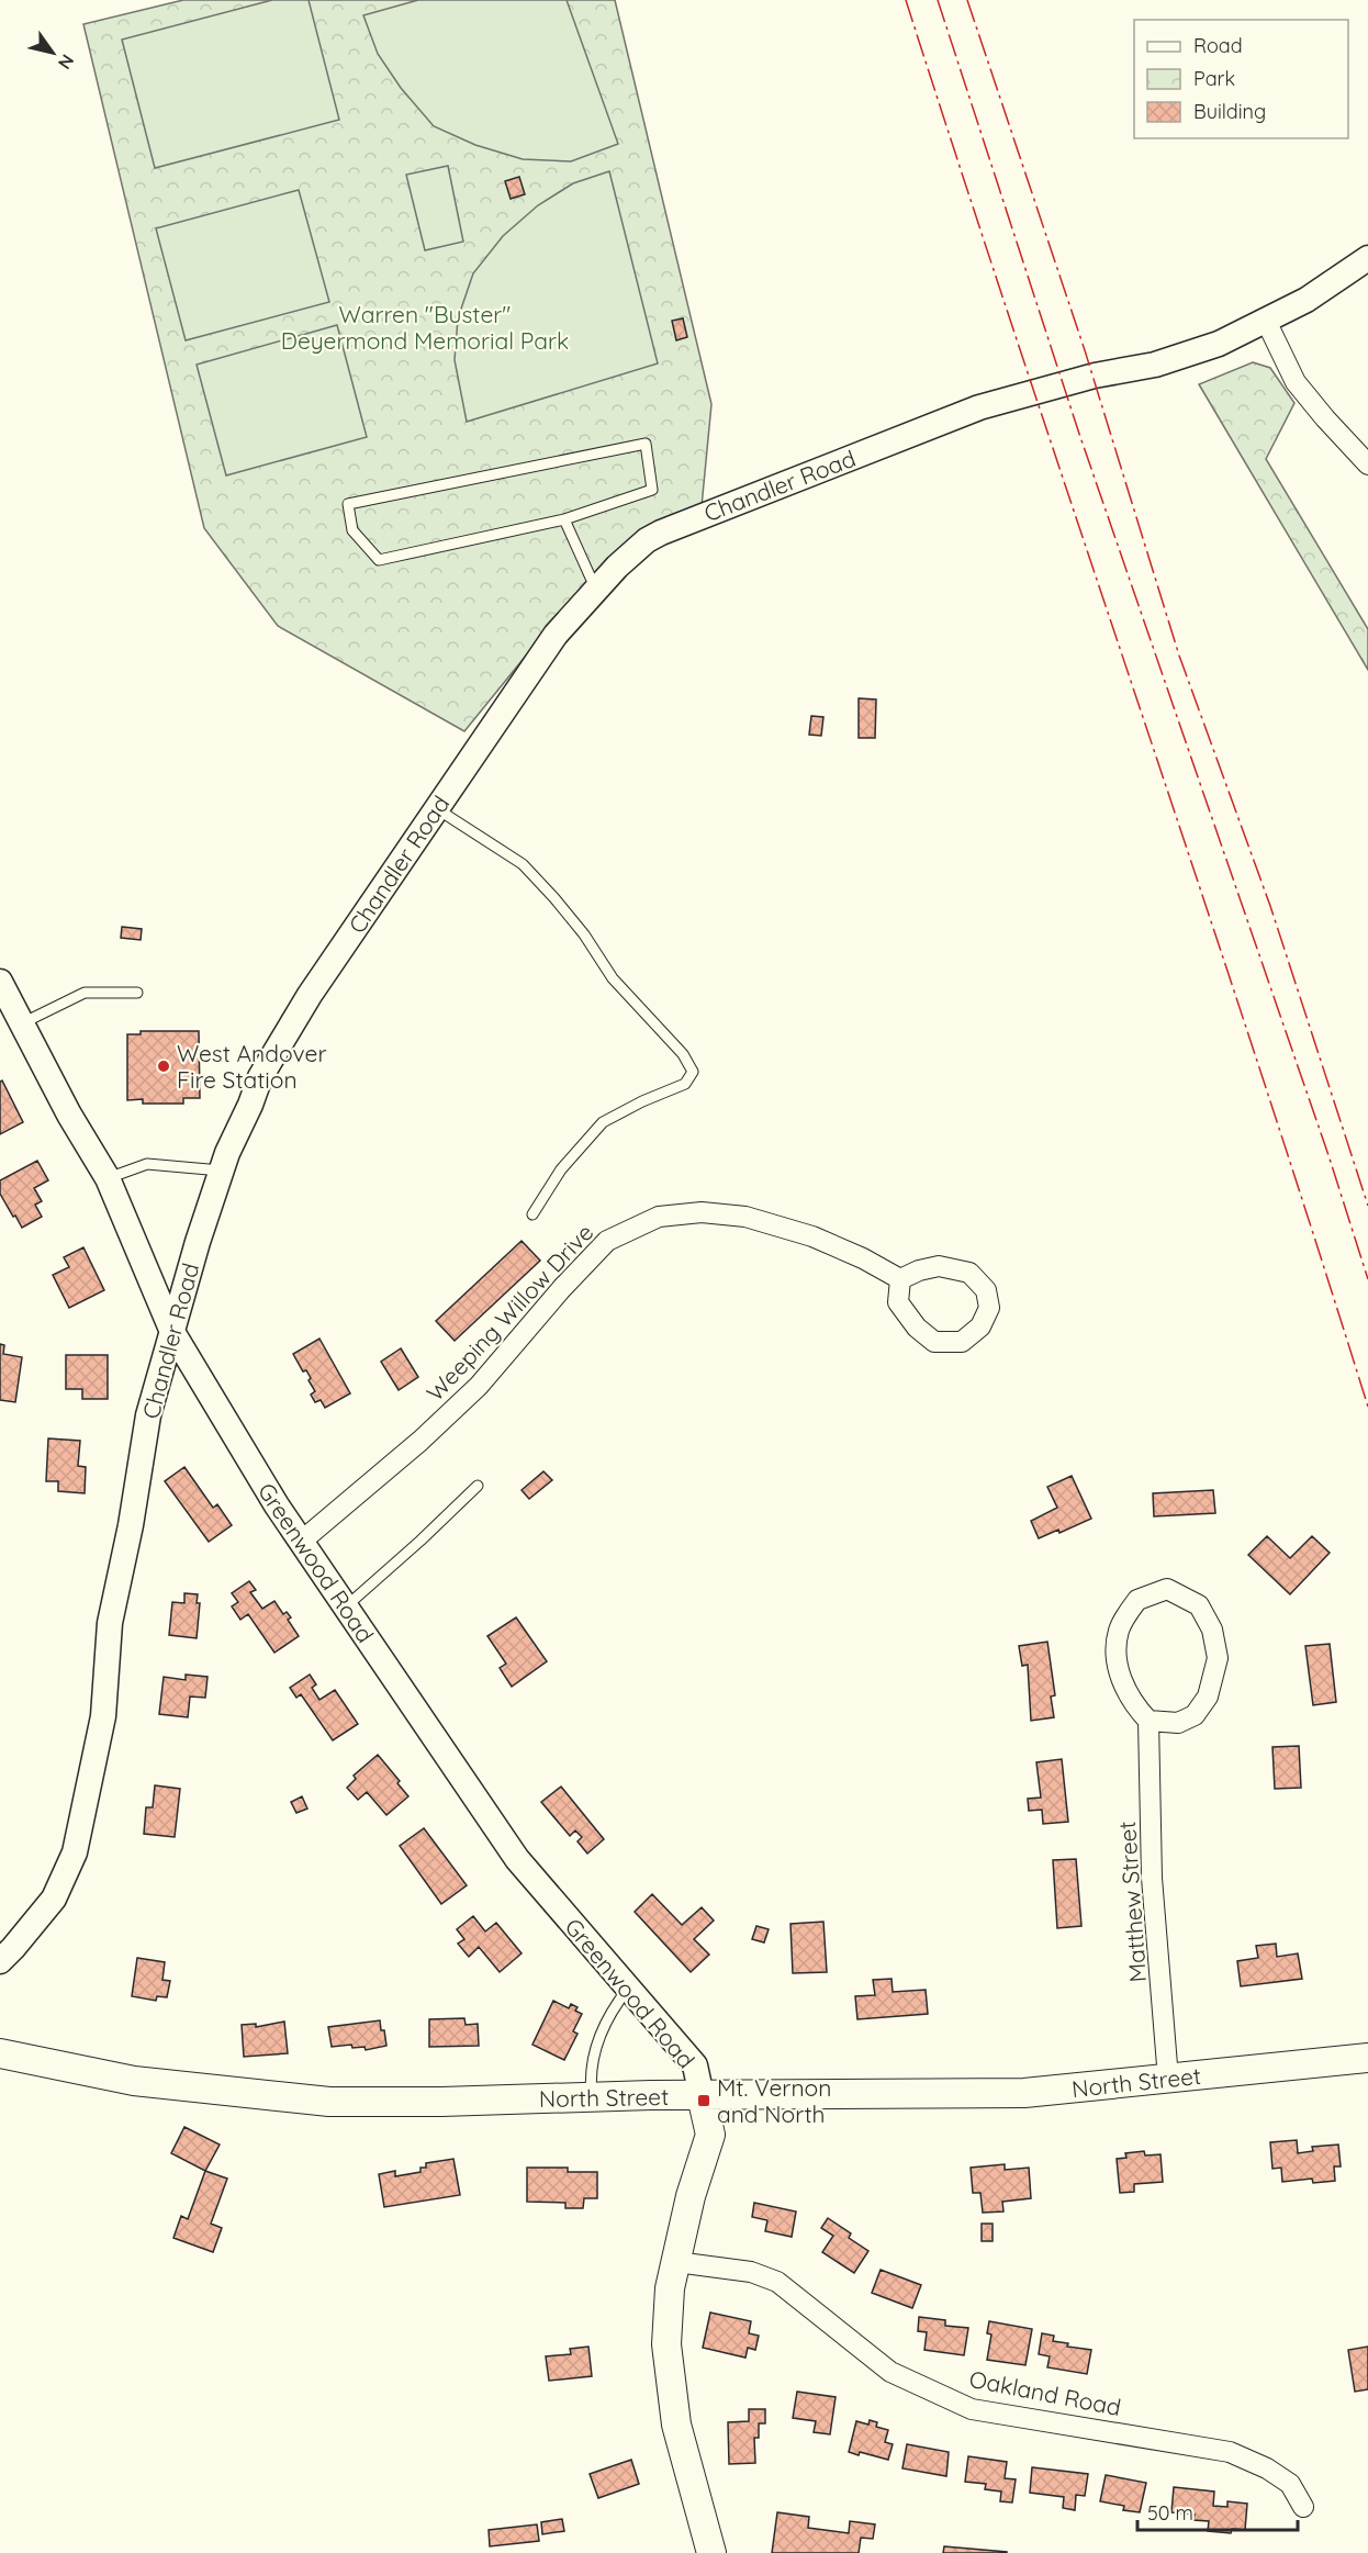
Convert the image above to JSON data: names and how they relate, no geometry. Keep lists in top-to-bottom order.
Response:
{
  "streets": {
    "main road": ["North Street"],
    "street": [
      "Chandler Road",
      "Weeping Willow Drive",
      "Greenwood Road",
      "Matthew Street",
      "Oakland Road"
    ]
  },
  "crossings": [
    ["Chandler Road", "Greenwood Road"],
    ["Weeping Willow Drive", "Greenwood Road"],
    ["Greenwood Road", "North Street"],
    ["Matthew Street", "North Street"]
  ],
  "parks": ["Warren \"Buster\" Deyermond Memorial Park"],
  "places": {
    "other": ["West Andover Fire Station"],
    "transit": ["Mt. Vernon and North"]
  },
  "legend": ["Road", "Park", "Building"],
  "scale_bar": "50 m",
  "north": "bottom right"
}
